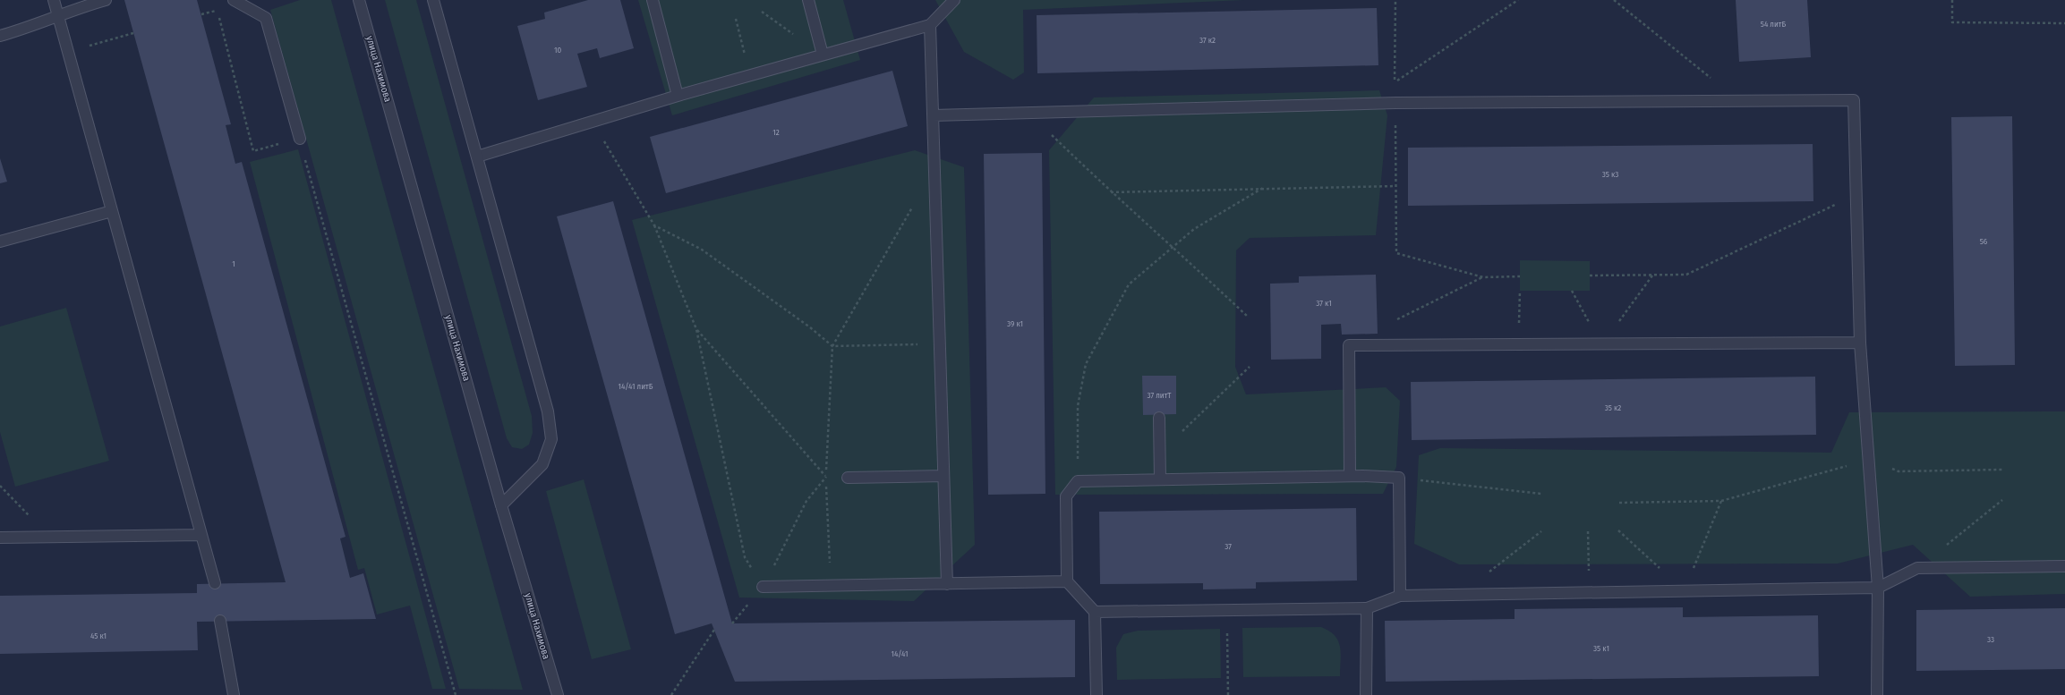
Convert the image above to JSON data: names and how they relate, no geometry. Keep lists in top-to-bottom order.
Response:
{
  "streets": {
    "street": ["улица Нахимова"]
  },
  "house_numbers": [
    "54 литБ",
    "37 к2",
    "10",
    "12",
    "35 к3",
    "56",
    "1",
    "37 к1",
    "39 к1",
    "14/41 литБ",
    "37 литТ",
    "35 к2",
    "37",
    "45 к1",
    "33",
    "35 к1",
    "14/41"
  ]
}
